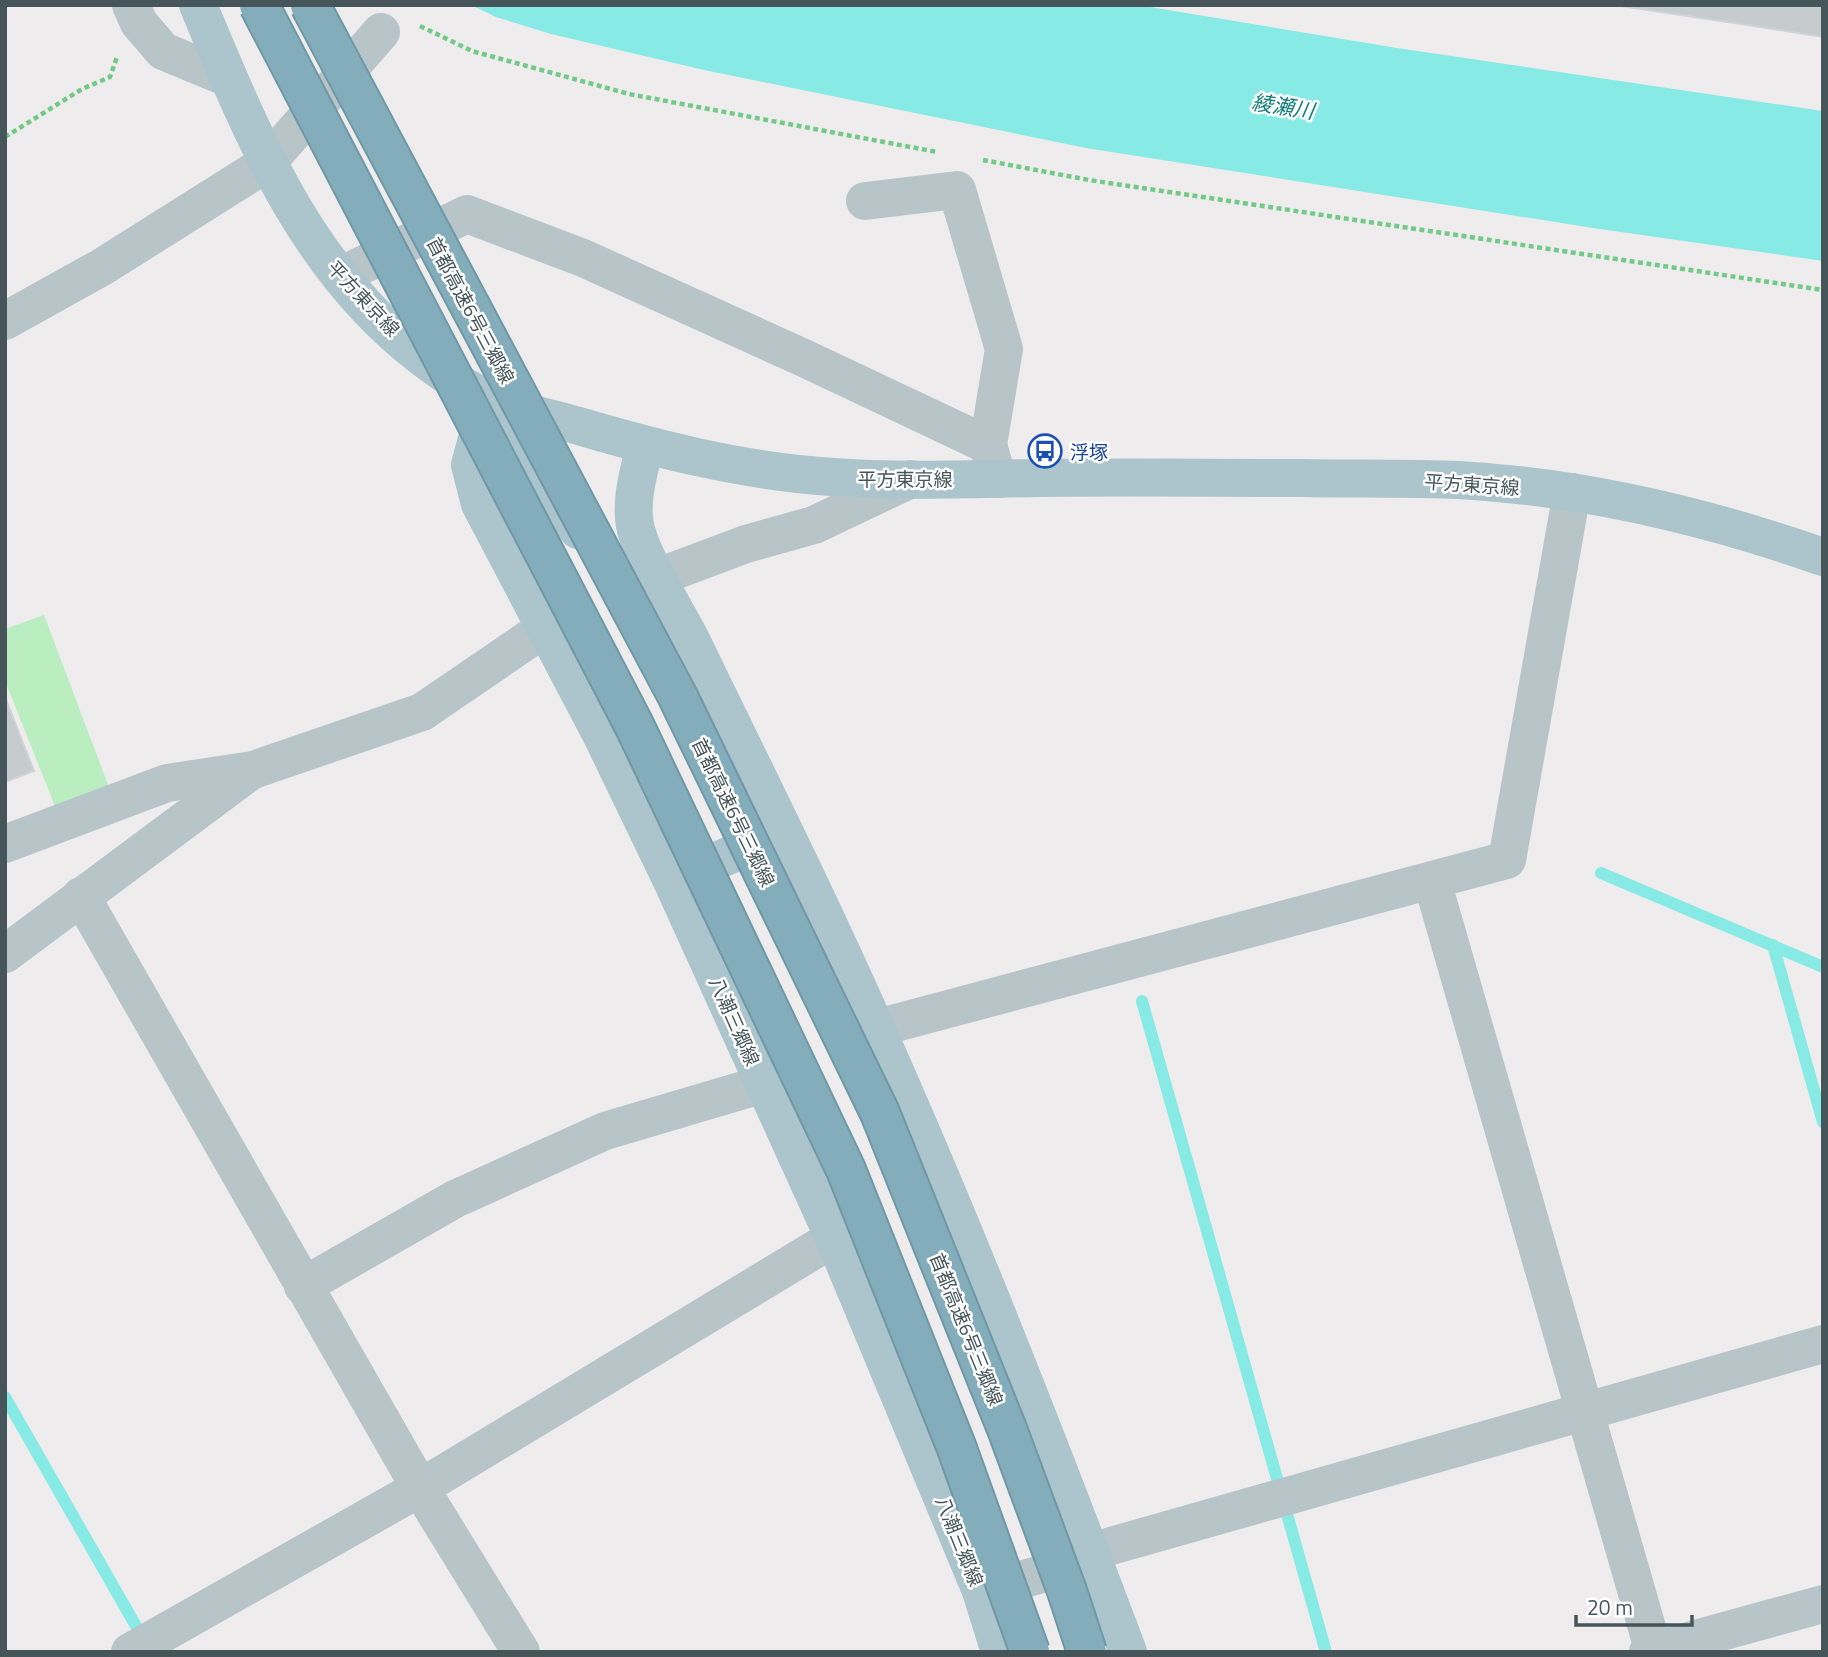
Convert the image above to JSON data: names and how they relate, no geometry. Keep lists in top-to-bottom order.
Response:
{
  "streets": {
    "highway": ["首都高速6号三郷線"],
    "main road": ["平方東京線", "八潮三郷線"]
  },
  "crossings": [
    ["平方東京線", "八潮三郷線"]
  ],
  "water": ["綾瀬川"],
  "places": {
    "bus stop": ["浮塚"]
  },
  "scale_bar": "20 m"
}
